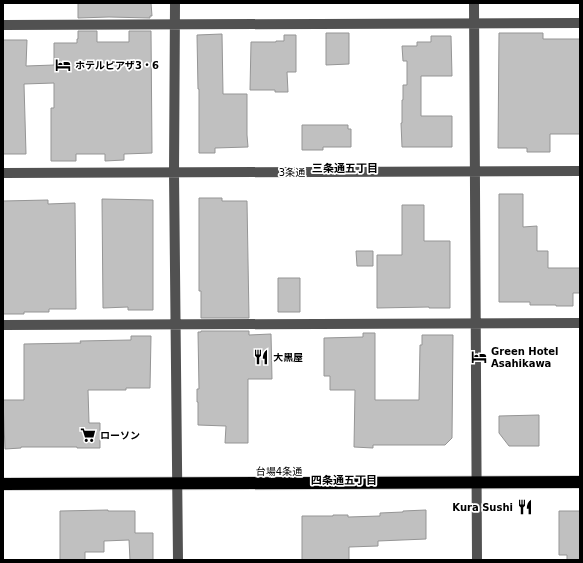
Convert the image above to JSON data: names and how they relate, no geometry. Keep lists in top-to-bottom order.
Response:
{
  "streets": {
    "highway": ["台場4条通"],
    "street": ["3条通"]
  },
  "districts": ["三条通五丁目", "四条通五丁目"],
  "places": {
    "hotel": ["ホテルピアザ3・6", "Green Hotel Asahikawa"],
    "restaurant": ["大黑屋", "Kura Sushi"],
    "supermarket": ["ローソン"]
  }
}
